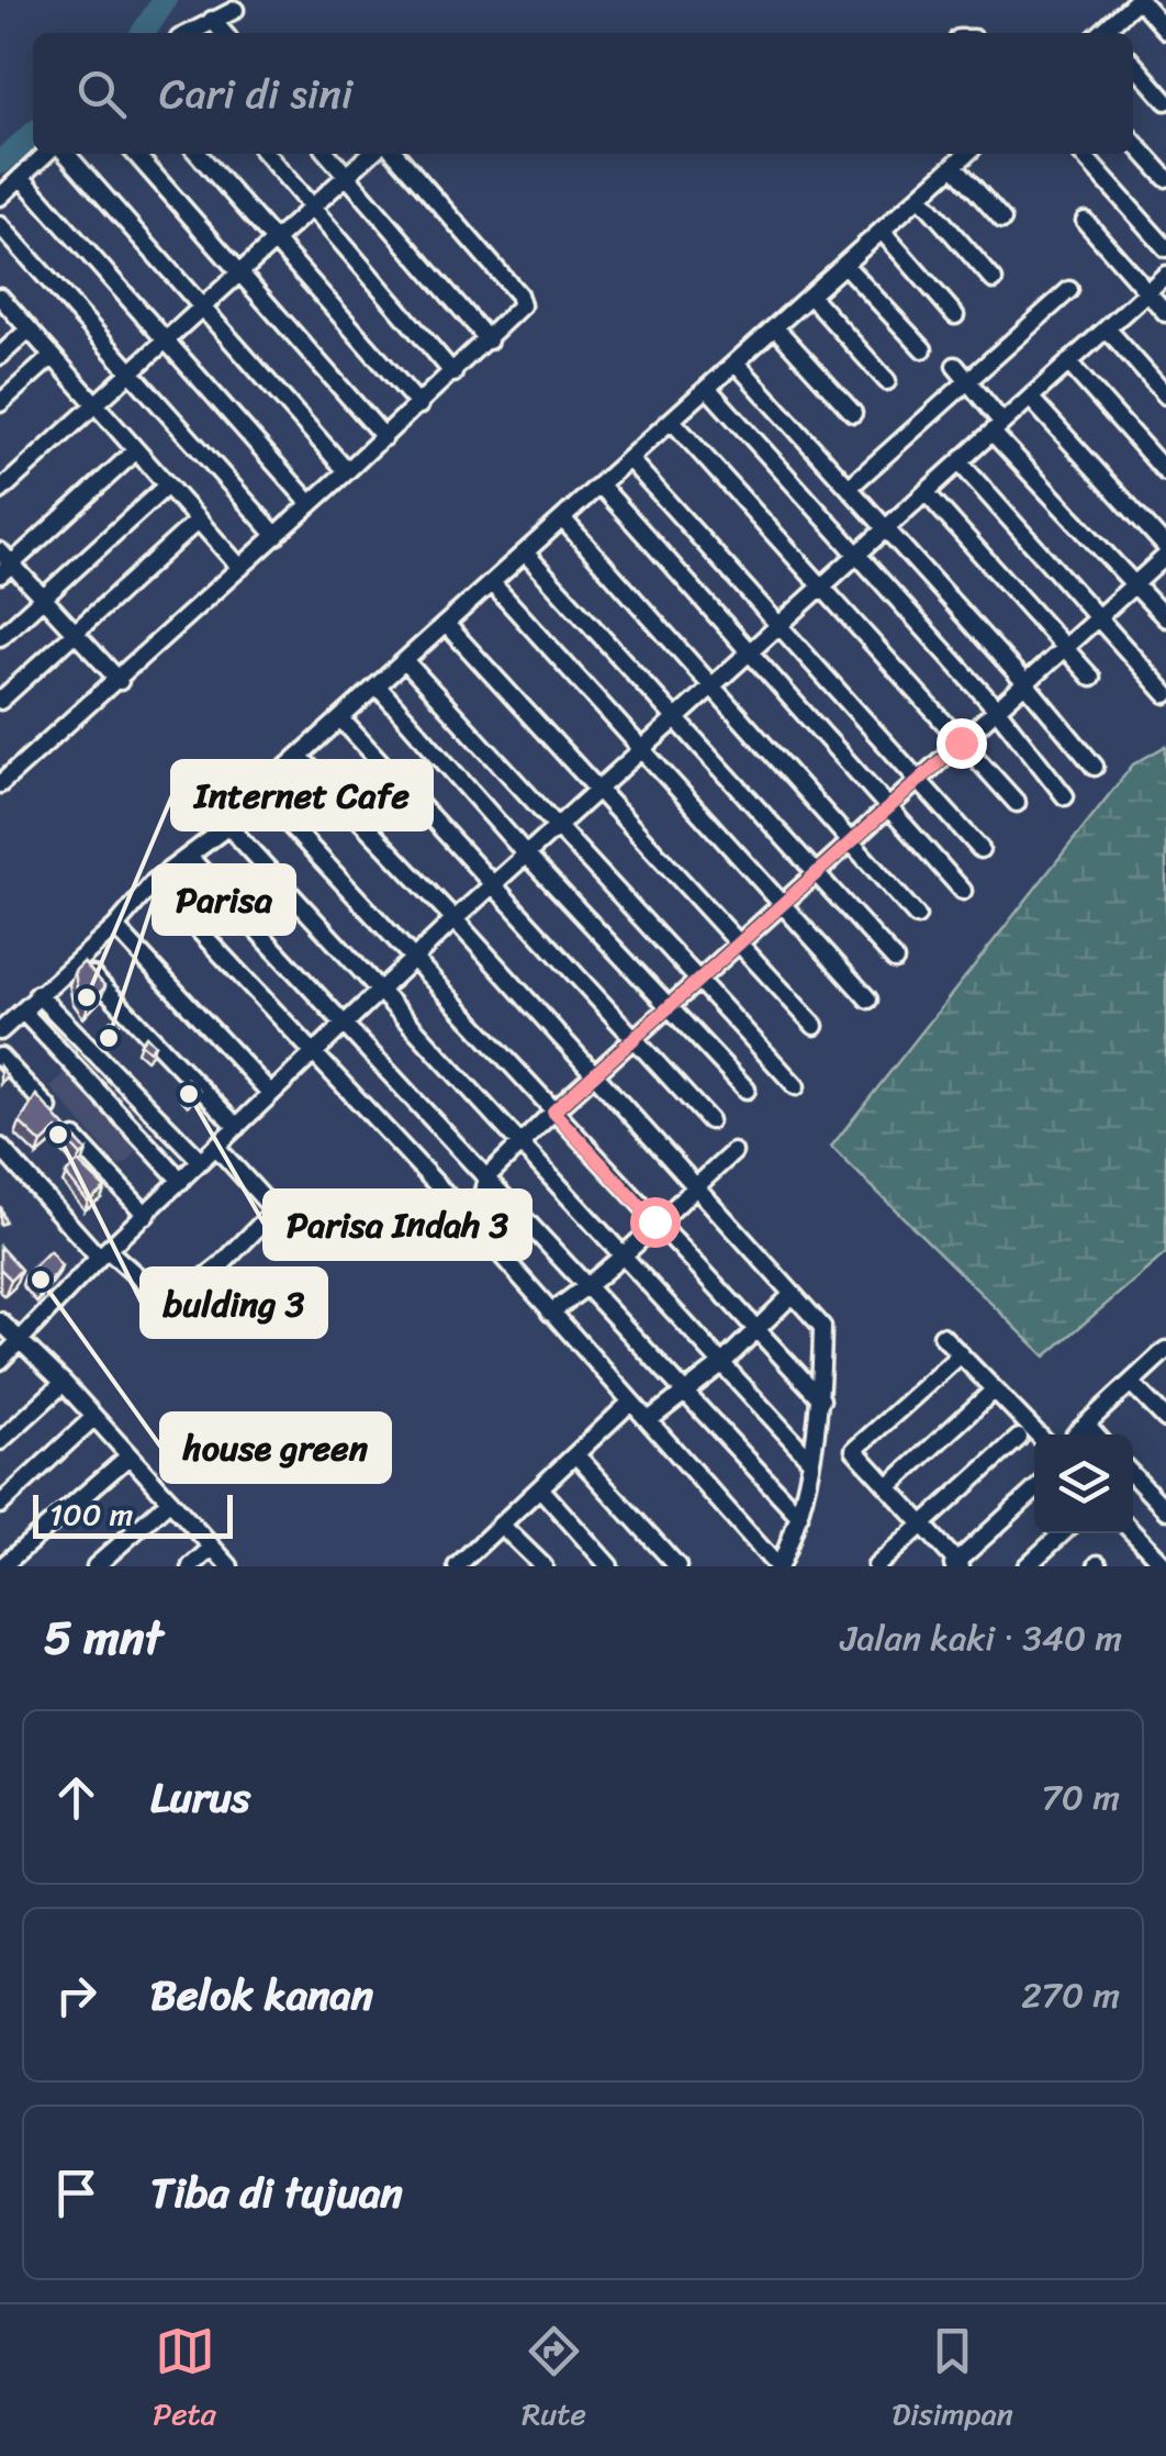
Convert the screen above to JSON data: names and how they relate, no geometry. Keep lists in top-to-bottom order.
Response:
{
  "places": [
    "Internet Cafe",
    "Parisa",
    "Parisa Indah 3",
    "bulding 3",
    "house green"
  ],
  "scale_bar": "100 m",
  "page": {
    "search": "Cari di sini",
    "scale": "100 m",
    "heading": ["5 mnt", "Jalan kaki · 340 m"],
    "list": [
      ["Lurus", "70 m"],
      ["Belok kanan", "270 m"],
      "Tiba di tujuan"
    ],
    "nav": ["Peta", "Rute", "Disimpan"]
  }
}
